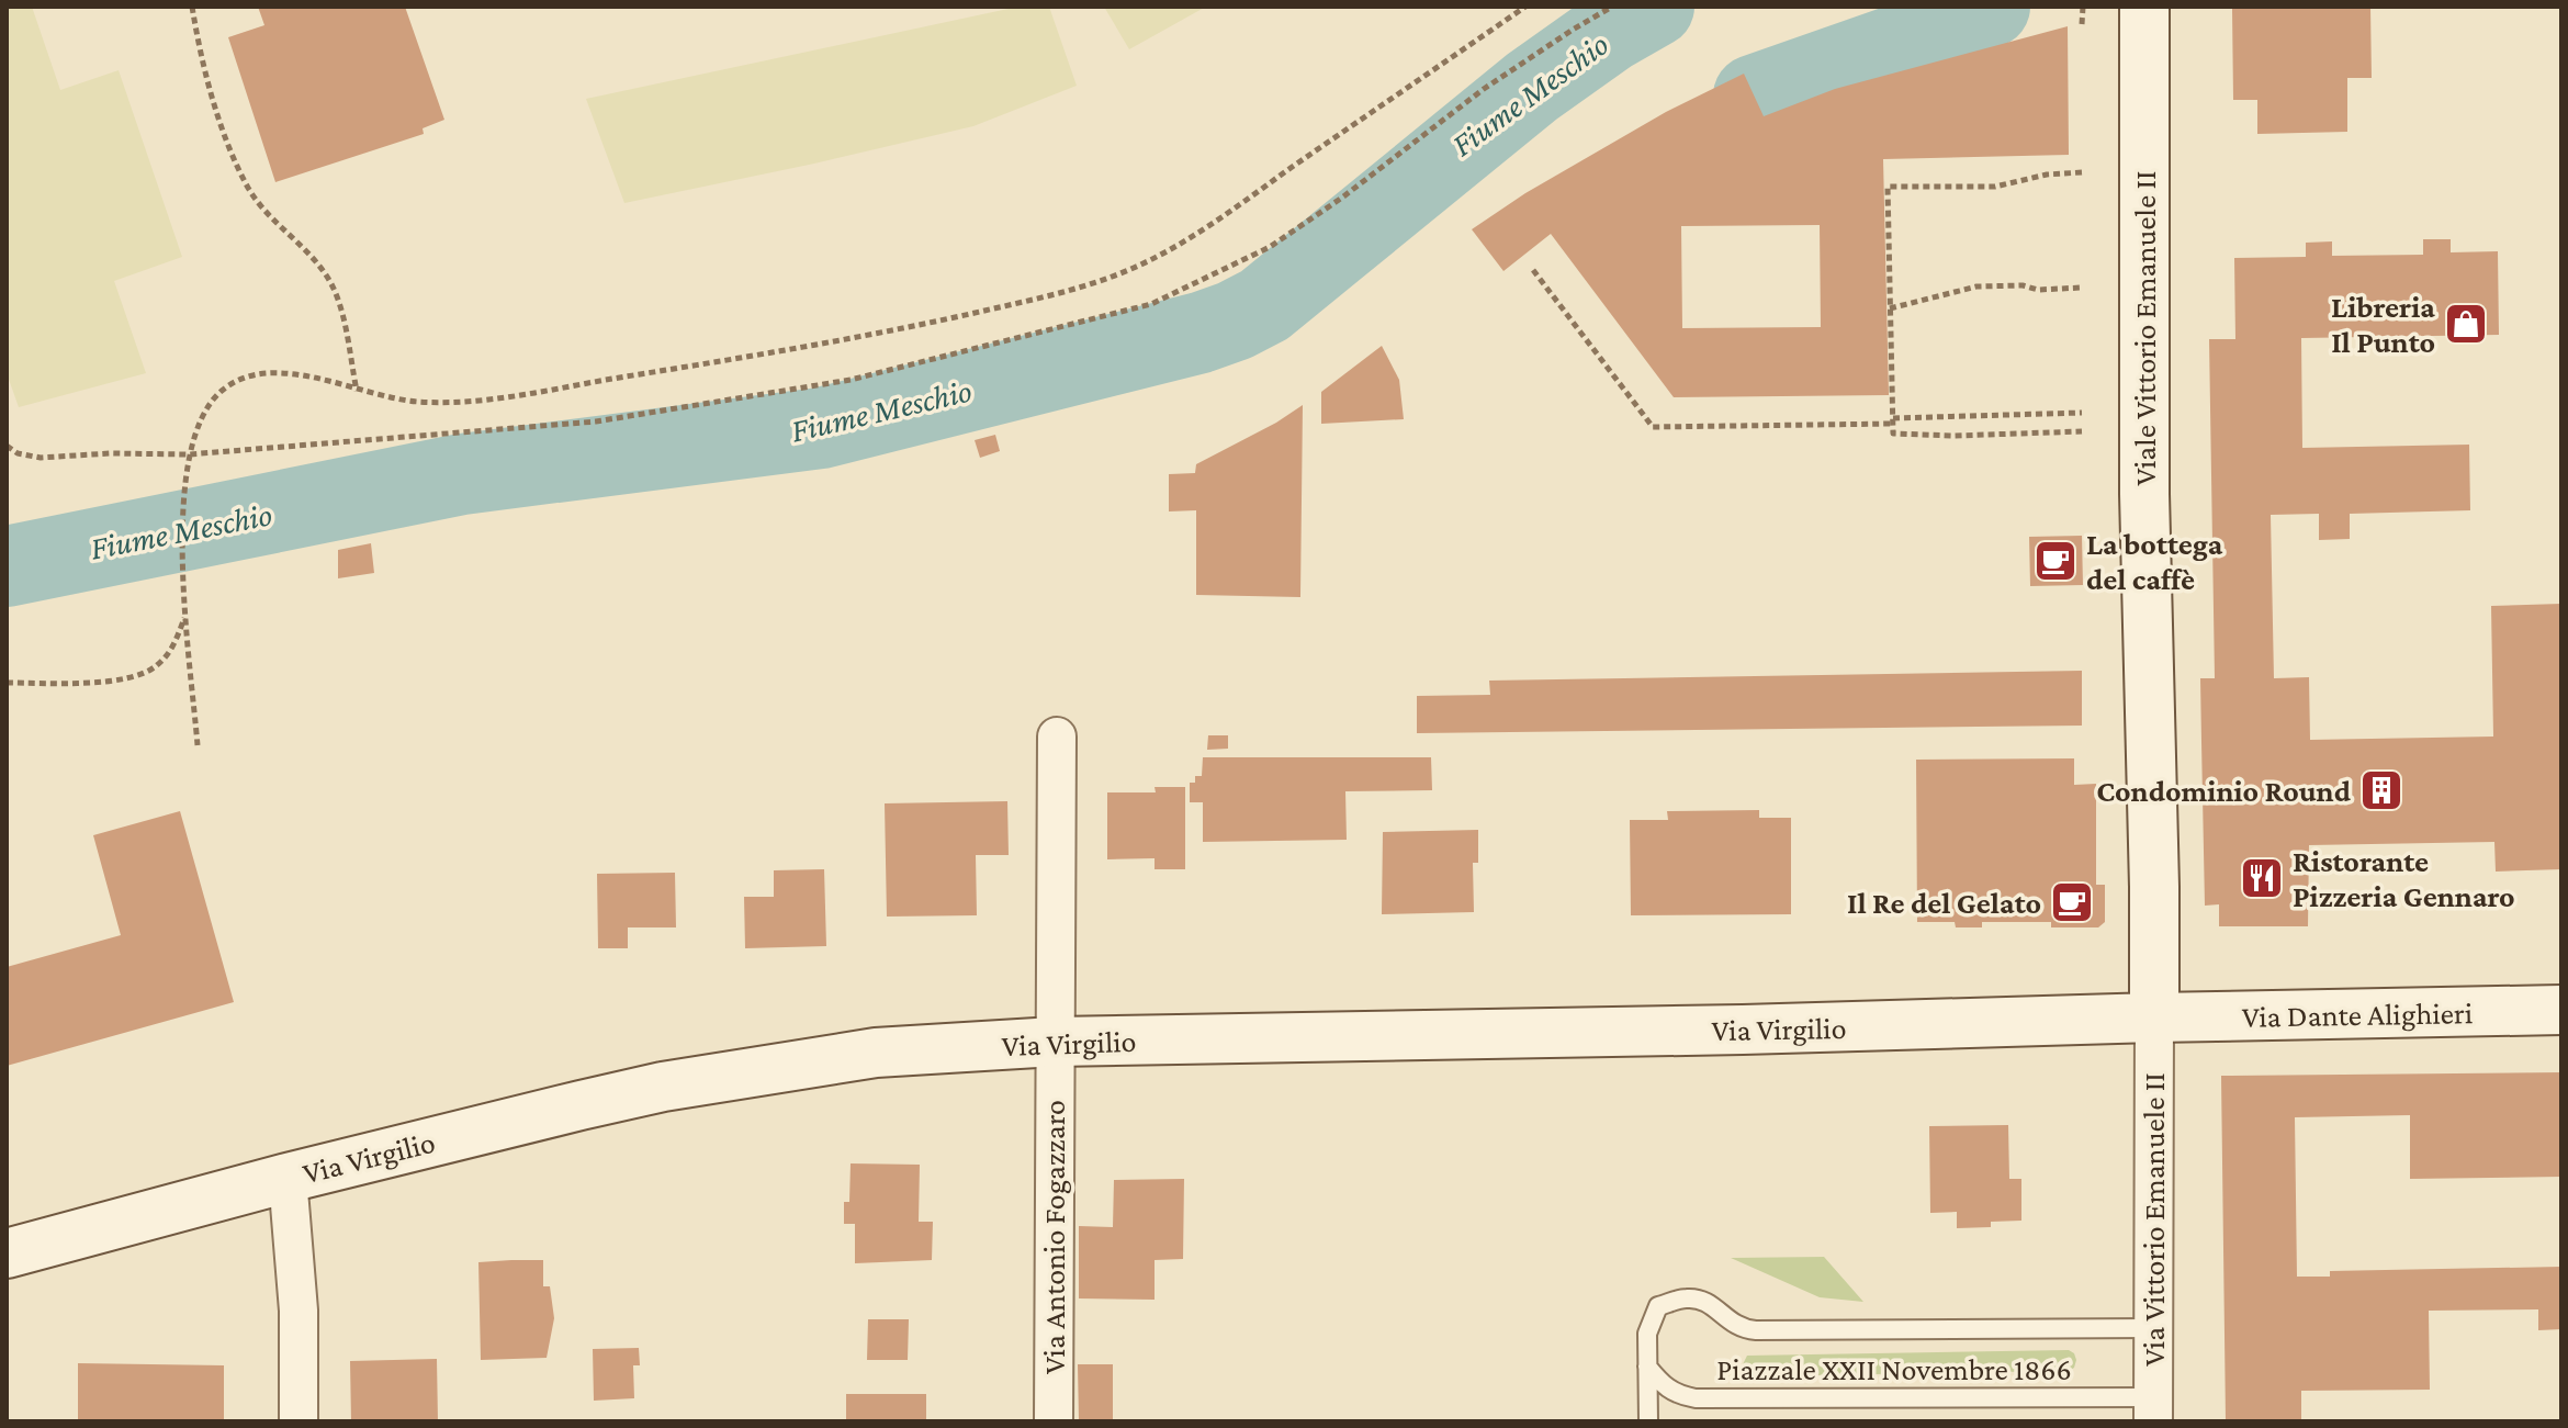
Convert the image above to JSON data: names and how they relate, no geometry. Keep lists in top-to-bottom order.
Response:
{
  "streets": {
    "main road": ["Viale Vittorio Emanuele II", "Via Dante Alighieri", "Via Virgilio"],
    "street": ["Via Vittorio Emanuele II", "Via Antonio Fogazzaro"],
    "lane": ["Piazzale XXII Novembre 1866"]
  },
  "crossings": [
    ["Viale Vittorio Emanuele II", "Via Dante Alighieri"],
    ["Viale Vittorio Emanuele II", "Via Virgilio"],
    ["Viale Vittorio Emanuele II", "Via Vittorio Emanuele II"],
    ["Via Dante Alighieri", "Via Virgilio"],
    ["Via Dante Alighieri", "Via Vittorio Emanuele II"],
    ["Via Virgilio", "Via Vittorio Emanuele II"],
    ["Via Virgilio", "Via Antonio Fogazzaro"],
    ["Via Vittorio Emanuele II", "Piazzale XXII Novembre 1866"]
  ],
  "water": ["Fiume Meschio"],
  "places": {
    "shop": ["Libreria Il Punto"],
    "cafe": ["La bottega del caffè", "Il Re del Gelato"],
    "building": ["Condominio Round"],
    "restaurant": ["Ristorante Pizzeria Gennaro"]
  }
}
